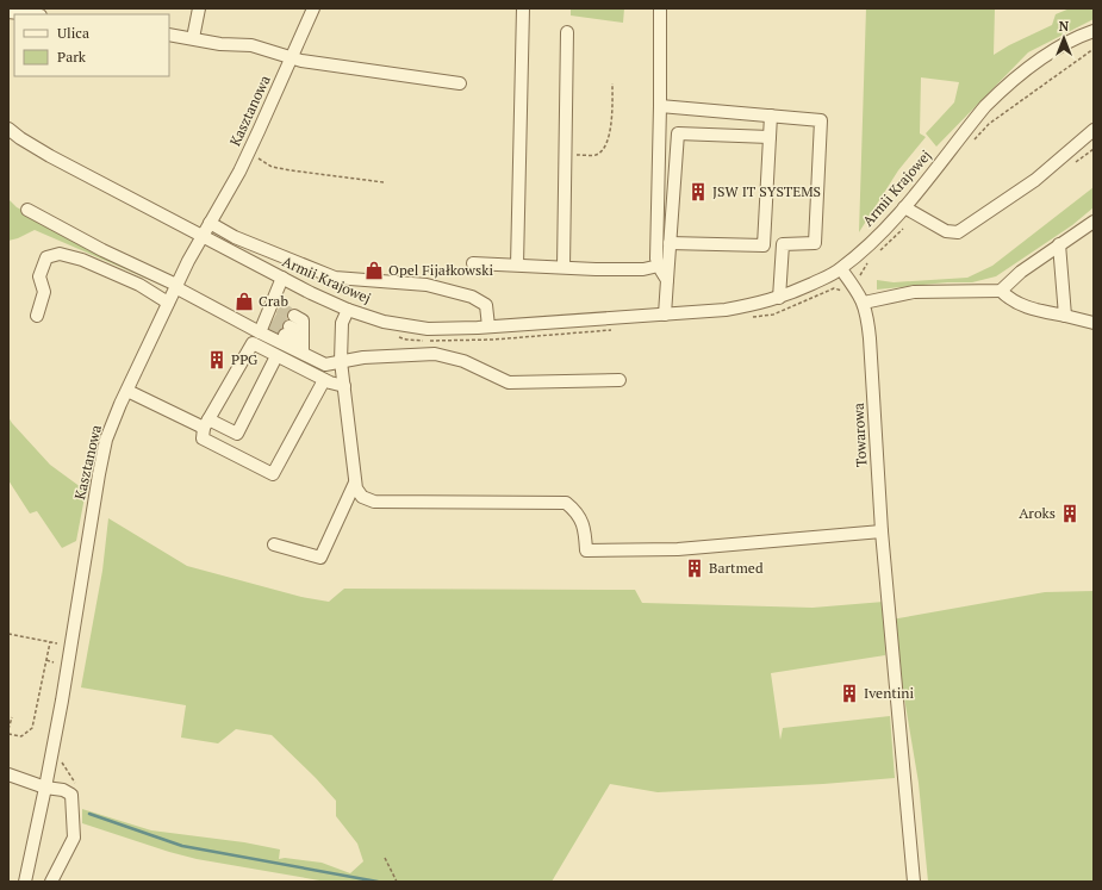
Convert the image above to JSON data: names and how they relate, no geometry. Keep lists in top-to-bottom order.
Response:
{
  "streets": {
    "street": ["Kasztanowa", "Armii Krajowej", "Towarowa"]
  },
  "crossings": [
    ["Kasztanowa", "Armii Krajowej"],
    ["Armii Krajowej", "Towarowa"]
  ],
  "places": {
    "building": [
      "JSW IT SYSTEMS",
      "PPG",
      "Aroks",
      "Bartmed",
      "Iventini"
    ],
    "shop": ["Opel Fijałkowski", "Crab"]
  },
  "legend": ["Ulica", "Park"],
  "north": "top"
}
